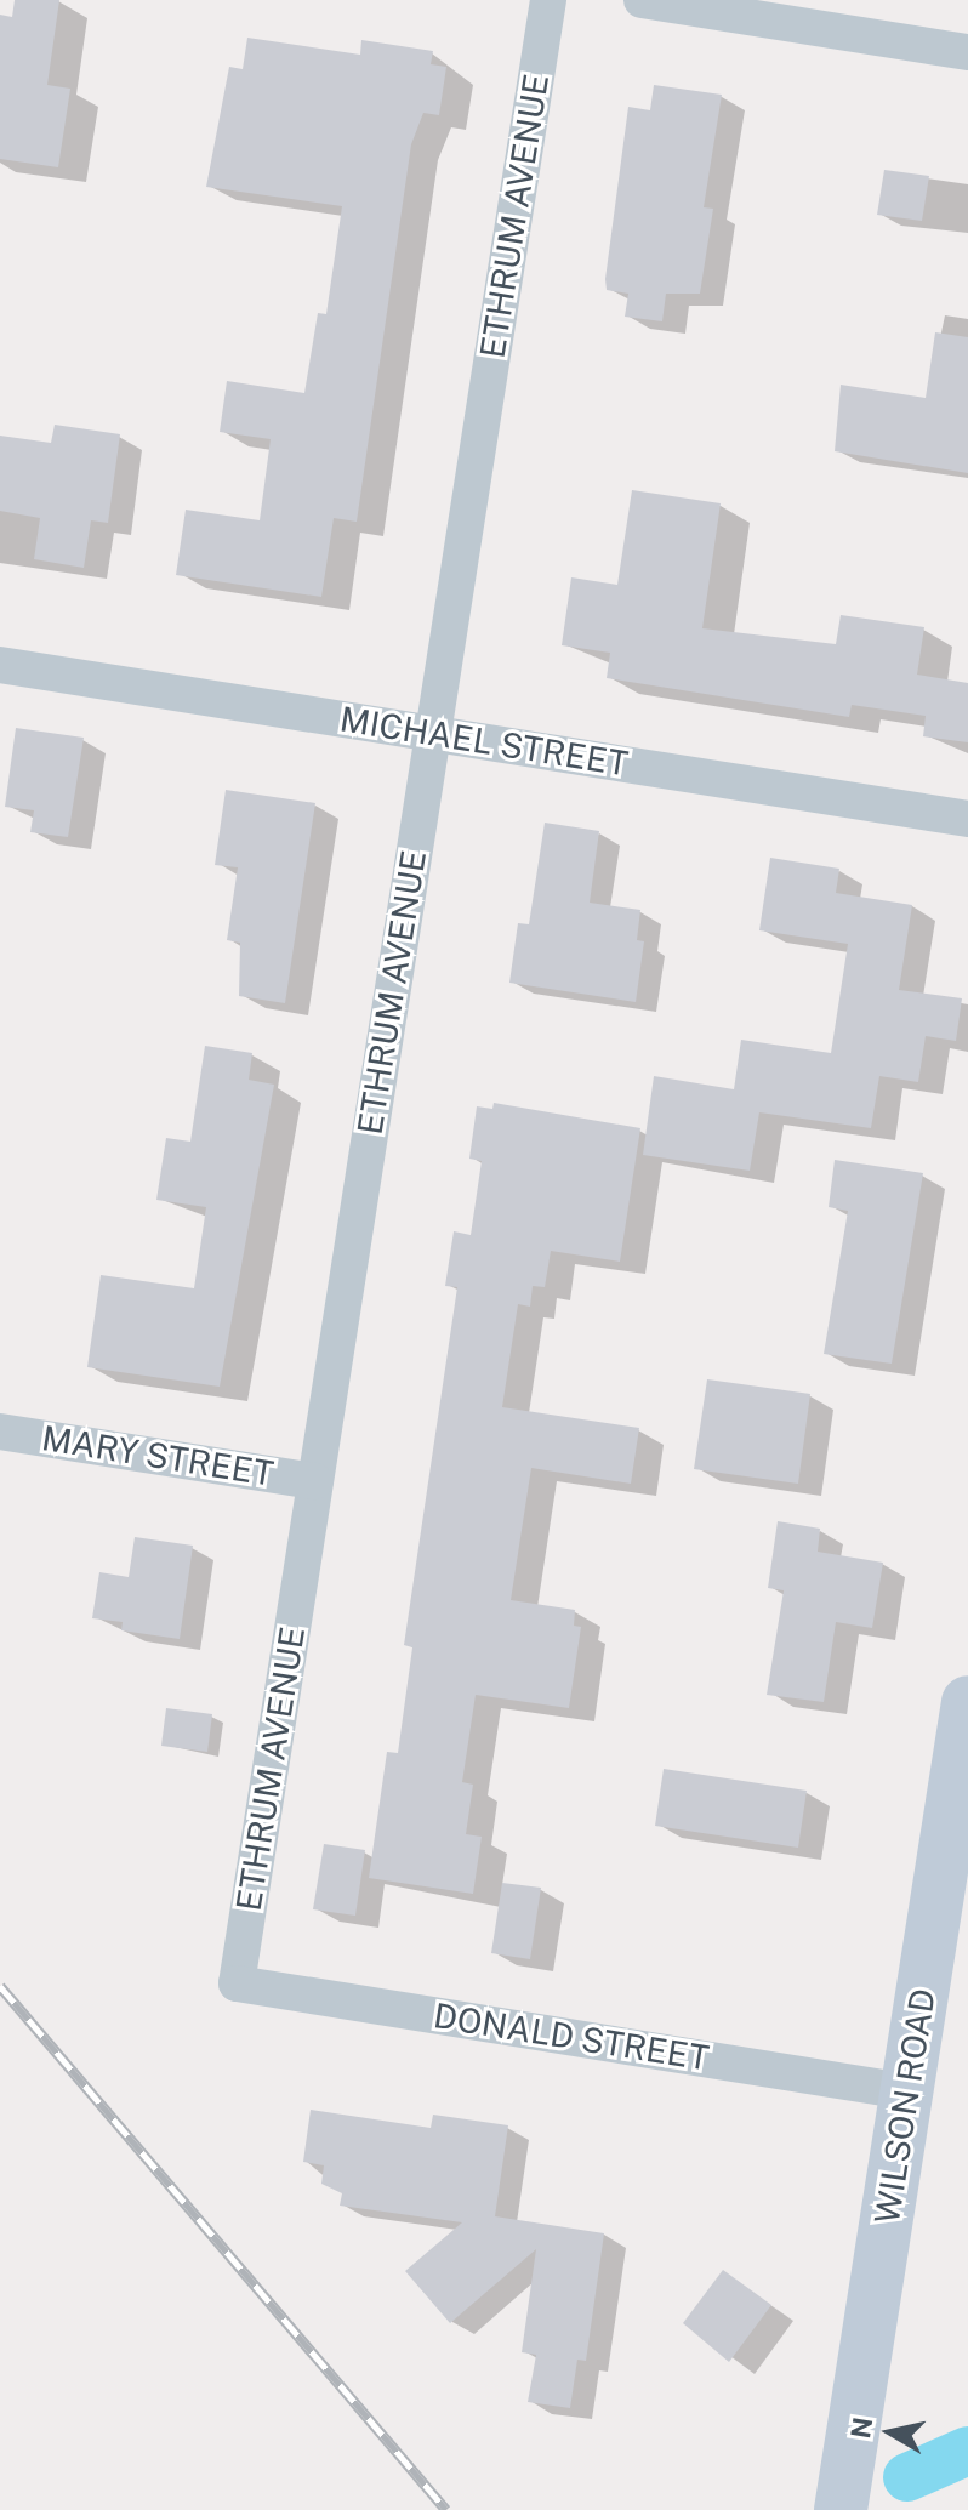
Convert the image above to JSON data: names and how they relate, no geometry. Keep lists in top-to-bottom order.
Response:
{
  "streets": {
    "street": [
      "ETHRUM AVENUE",
      "MICHAEL STREET",
      "MARY STREET",
      "DONALD STREET",
      "WILSON ROAD"
    ]
  },
  "crossings": [
    ["ETHRUM AVENUE", "MICHAEL STREET"],
    ["ETHRUM AVENUE", "MARY STREET"],
    ["ETHRUM AVENUE", "DONALD STREET"],
    ["DONALD STREET", "WILSON ROAD"]
  ],
  "north": "left"
}
